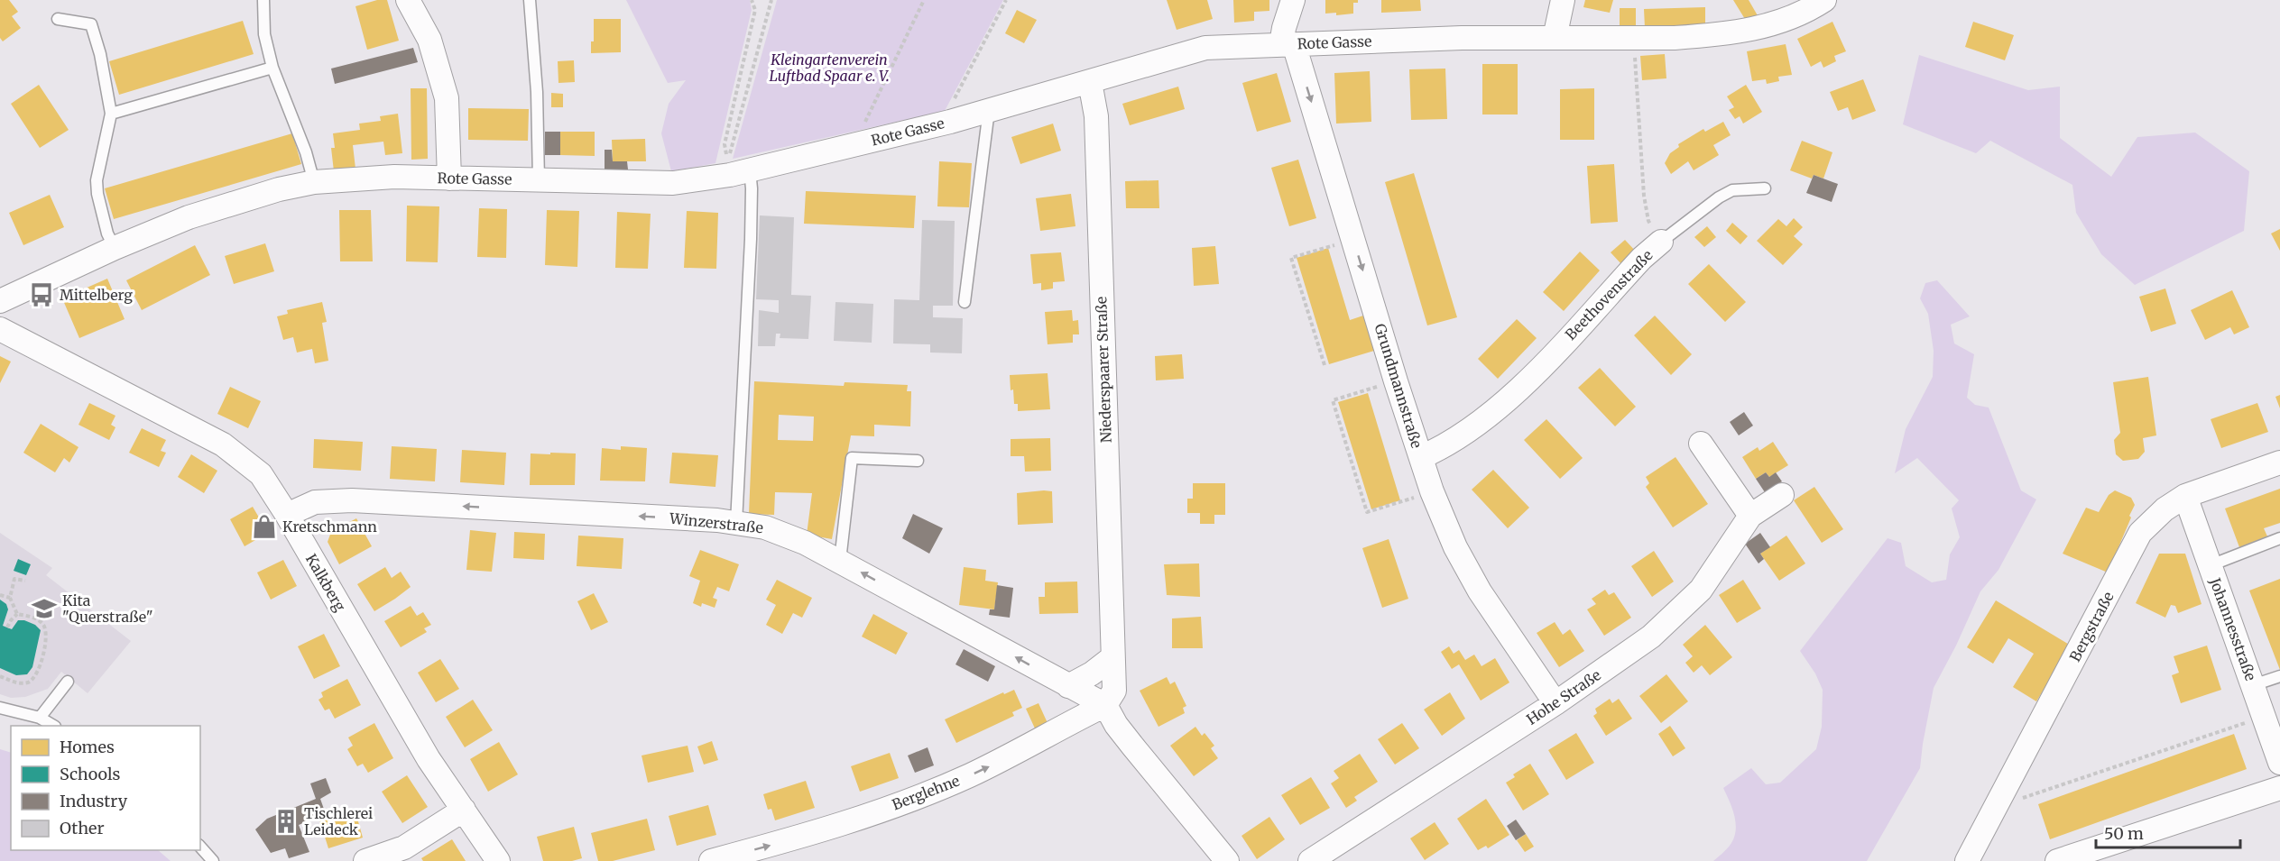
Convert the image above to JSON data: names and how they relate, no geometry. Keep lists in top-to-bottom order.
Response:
{
  "streets": {
    "street": [
      "Rote Gasse",
      "Beethovenstraße",
      "Niederspaarer Straße",
      "Grundmannstraße",
      "Winzerstraße",
      "Kalkberg",
      "Bergstraße",
      "Johannesstraße",
      "Hohe Straße",
      "Berglehne"
    ]
  },
  "crossings": [
    ["Rote Gasse", "Beethovenstraße"],
    ["Rote Gasse", "Niederspaarer Straße"],
    ["Rote Gasse", "Grundmannstraße"],
    ["Beethovenstraße", "Grundmannstraße"],
    ["Niederspaarer Straße", "Winzerstraße"],
    ["Niederspaarer Straße", "Berglehne"],
    ["Grundmannstraße", "Hohe Straße"],
    ["Winzerstraße", "Kalkberg"],
    ["Winzerstraße", "Berglehne"],
    ["Bergstraße", "Johannesstraße"]
  ],
  "one_way": ["Grundmannstraße", "Winzerstraße", "Berglehne"],
  "parks": ["Kleingartenverein Luftbad Spaar e. V."],
  "places": {
    "bus stop": ["Mittelberg"],
    "shop": ["Kretschmann"],
    "school or university": ["Kita \"Querstraße\""],
    "building": ["Tischlerei Leideck"]
  },
  "legend": [
    "Homes",
    "Schools",
    "Industry",
    "Other"
  ],
  "scale_bar": "50 m"
}
